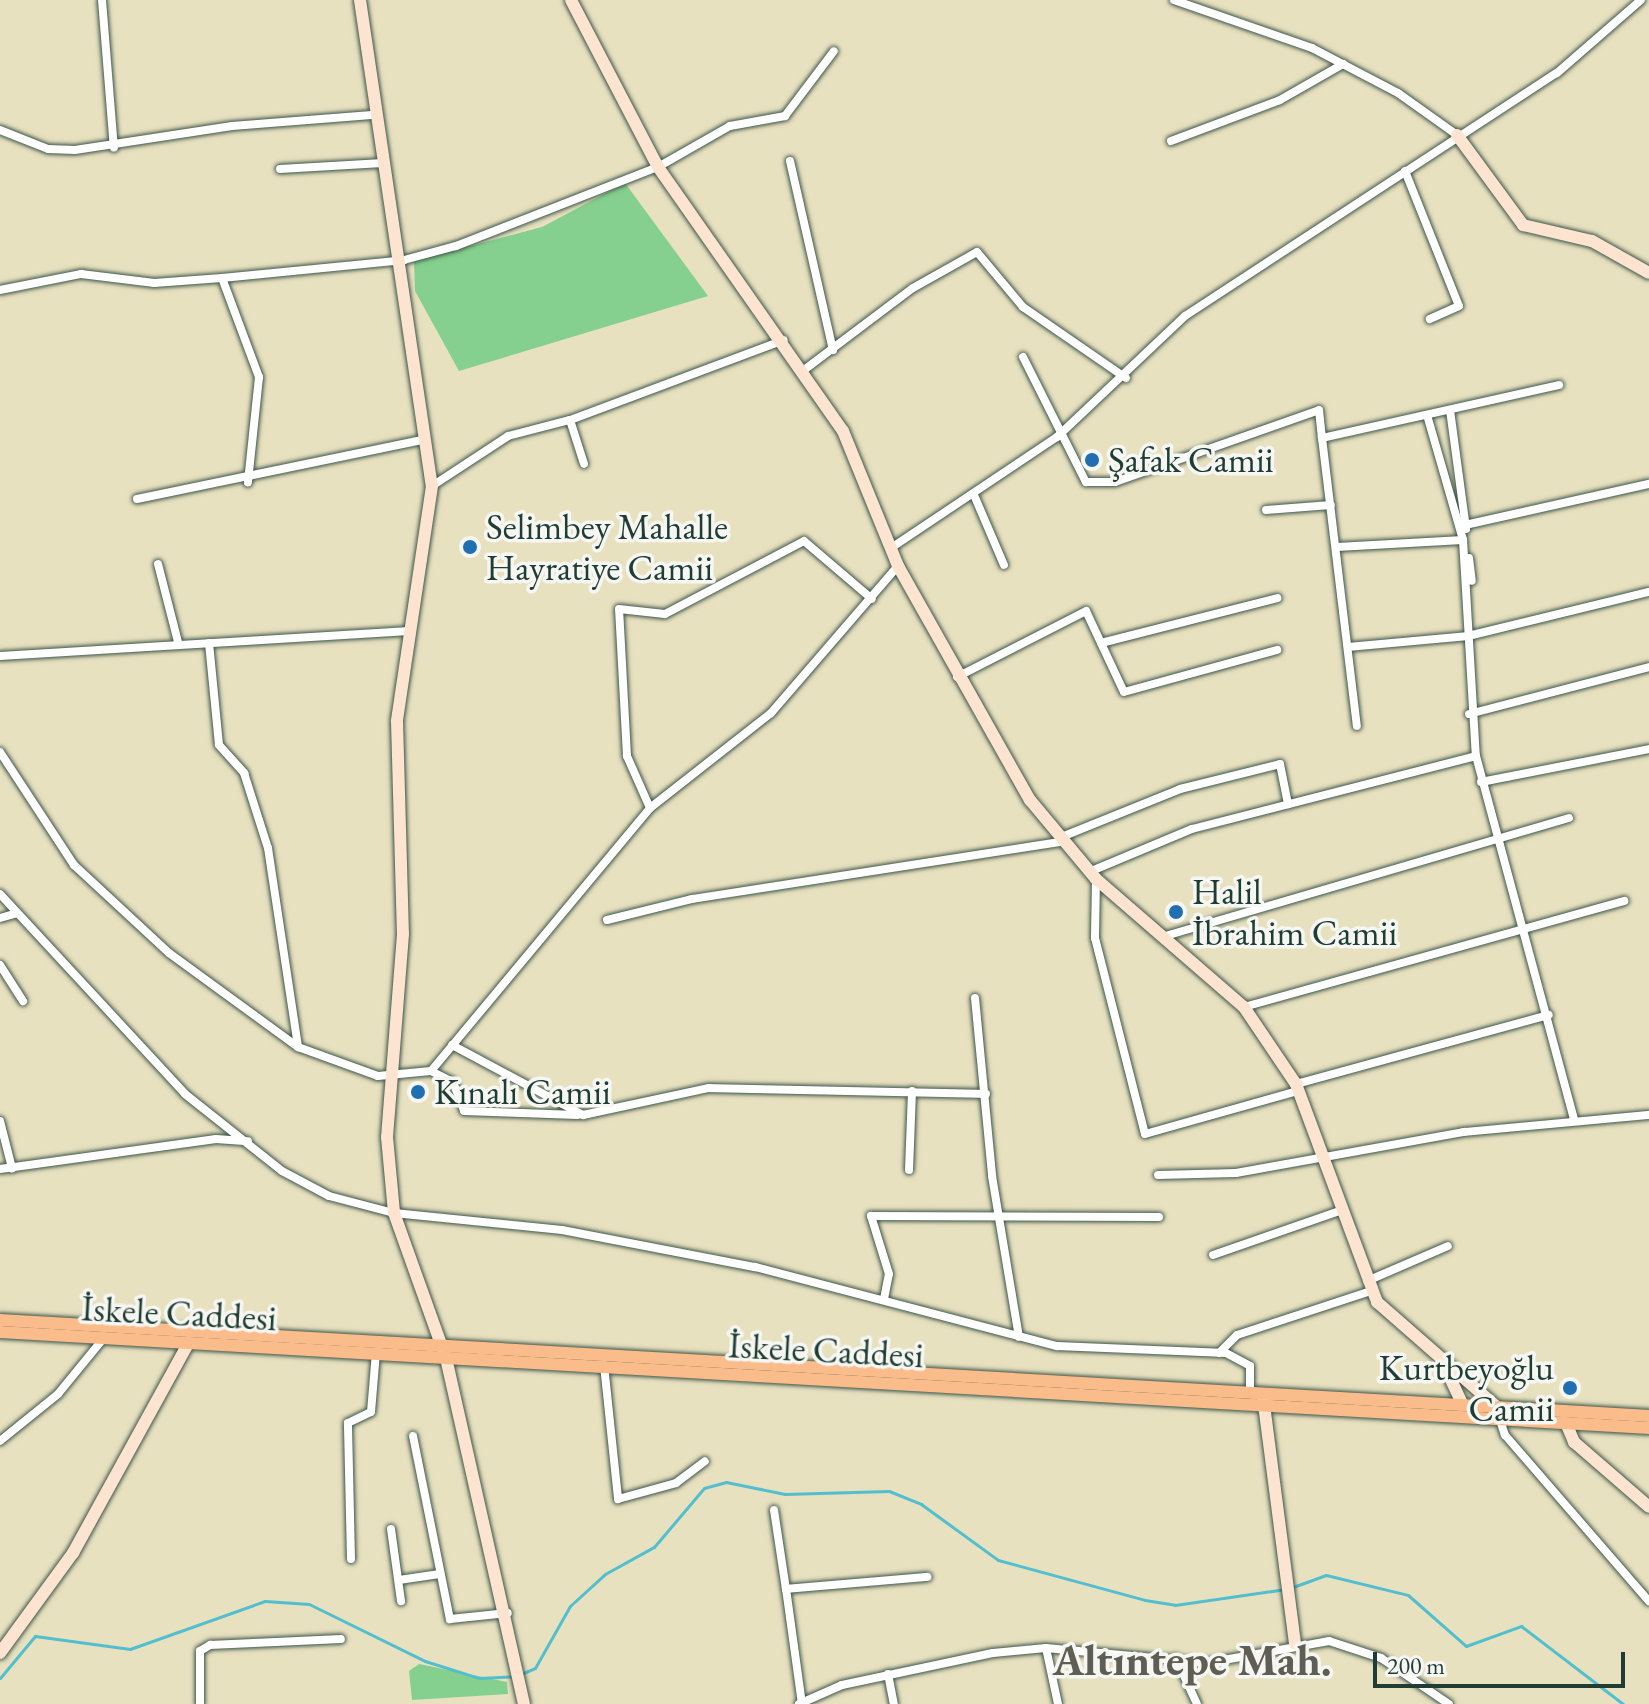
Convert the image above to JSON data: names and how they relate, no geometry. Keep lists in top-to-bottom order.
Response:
{
  "streets": {
    "main road": ["İskele Caddesi"]
  },
  "districts": ["Altıntepe Mah."],
  "places": [
    "Şafak Camii",
    "Selimbey Mahalle Hayratiye Camii",
    "Halil İbrahim Camii",
    "Kınalı Camii",
    "Kurtbeyoğlu Camii"
  ],
  "scale_bar": "200 m"
}
